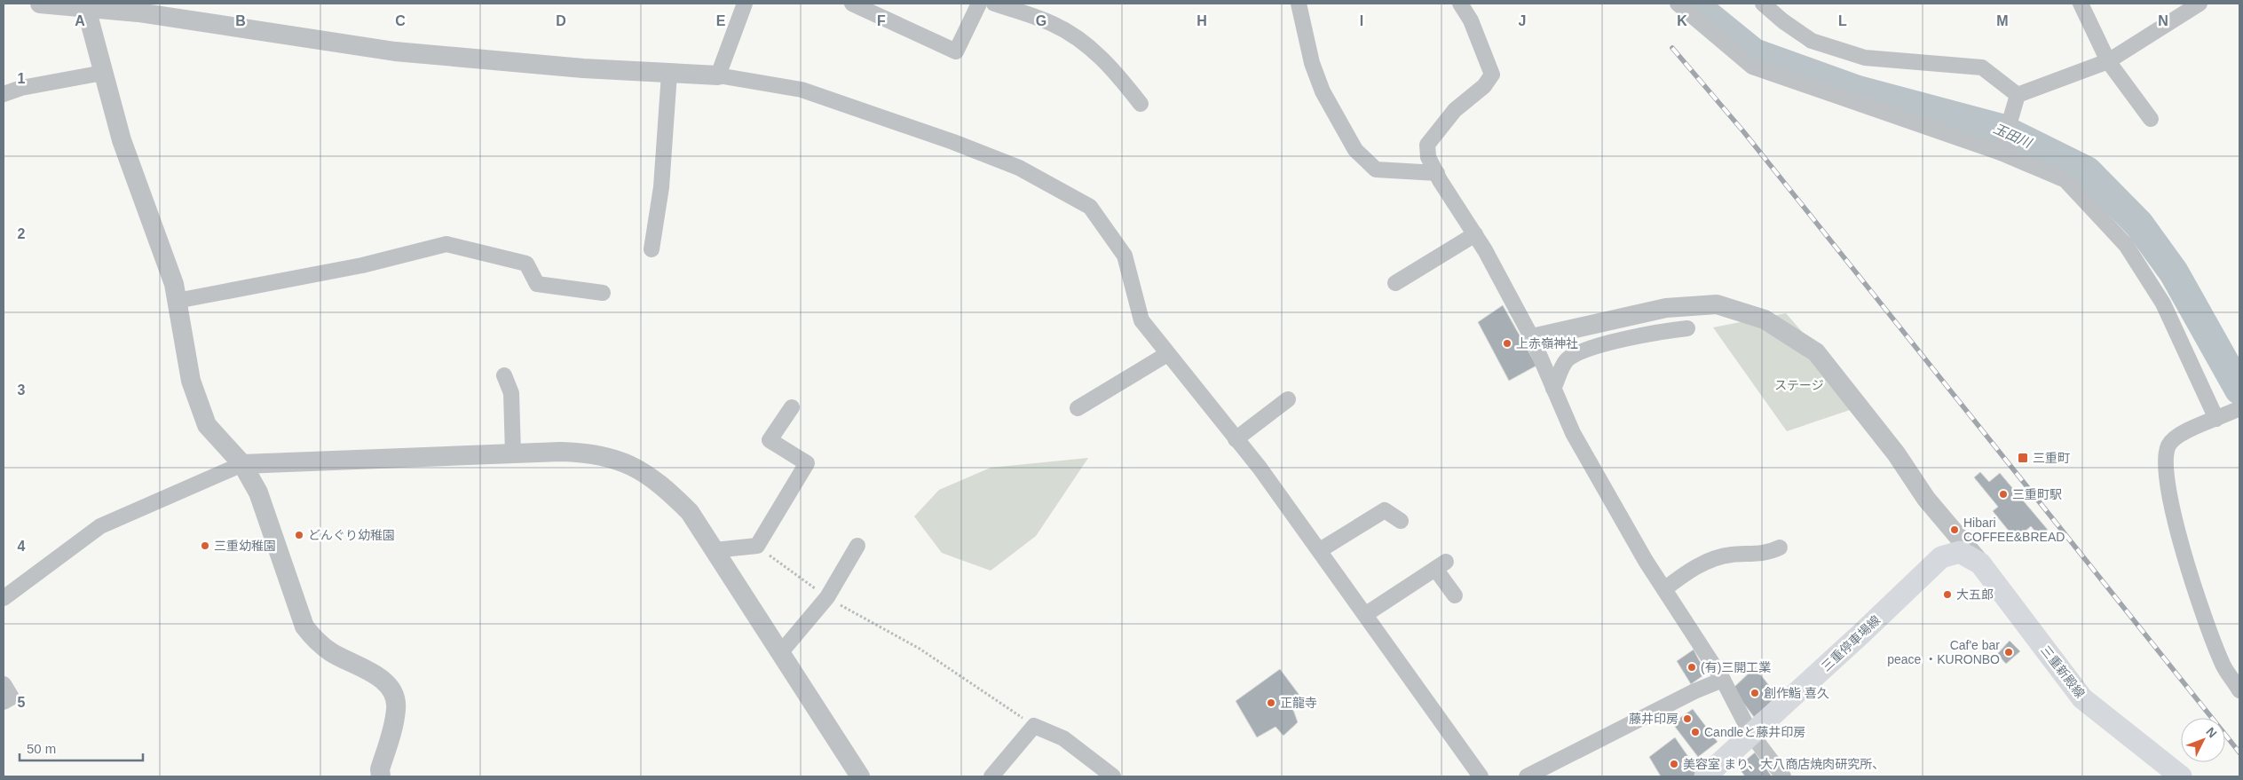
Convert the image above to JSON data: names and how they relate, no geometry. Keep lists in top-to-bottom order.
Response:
{
  "streets": {
    "main road": ["三重停車場線", "三重新殿線"]
  },
  "crossings": [
    ["三重停車場線", "三重新殿線"]
  ],
  "water": ["玉田川"],
  "parks": ["ステージ"],
  "places": {
    "other": [
      "上赤嶺神社",
      "三重町駅",
      "Hibari COFFEE&BREAD",
      "どんぐり幼稚園",
      "三重幼稚園",
      "大五郎",
      "Caf'e bar peace ・KURONBO",
      "(有)三開工業",
      "創作鮨 喜久",
      "正龍寺",
      "藤井印房",
      "Candleと藤井印房",
      "美容室 まり、大八商店焼肉研究所、"
    ],
    "transit": ["三重町"]
  },
  "scale_bar": "50 m",
  "north": "top right",
  "grid": {
    "columns": [
      "A",
      "B",
      "C",
      "D",
      "E",
      "F",
      "G",
      "H",
      "I",
      "J",
      "K",
      "L",
      "M",
      "N"
    ],
    "rows": [
      "1",
      "2",
      "3",
      "4",
      "5"
    ]
  }
}
